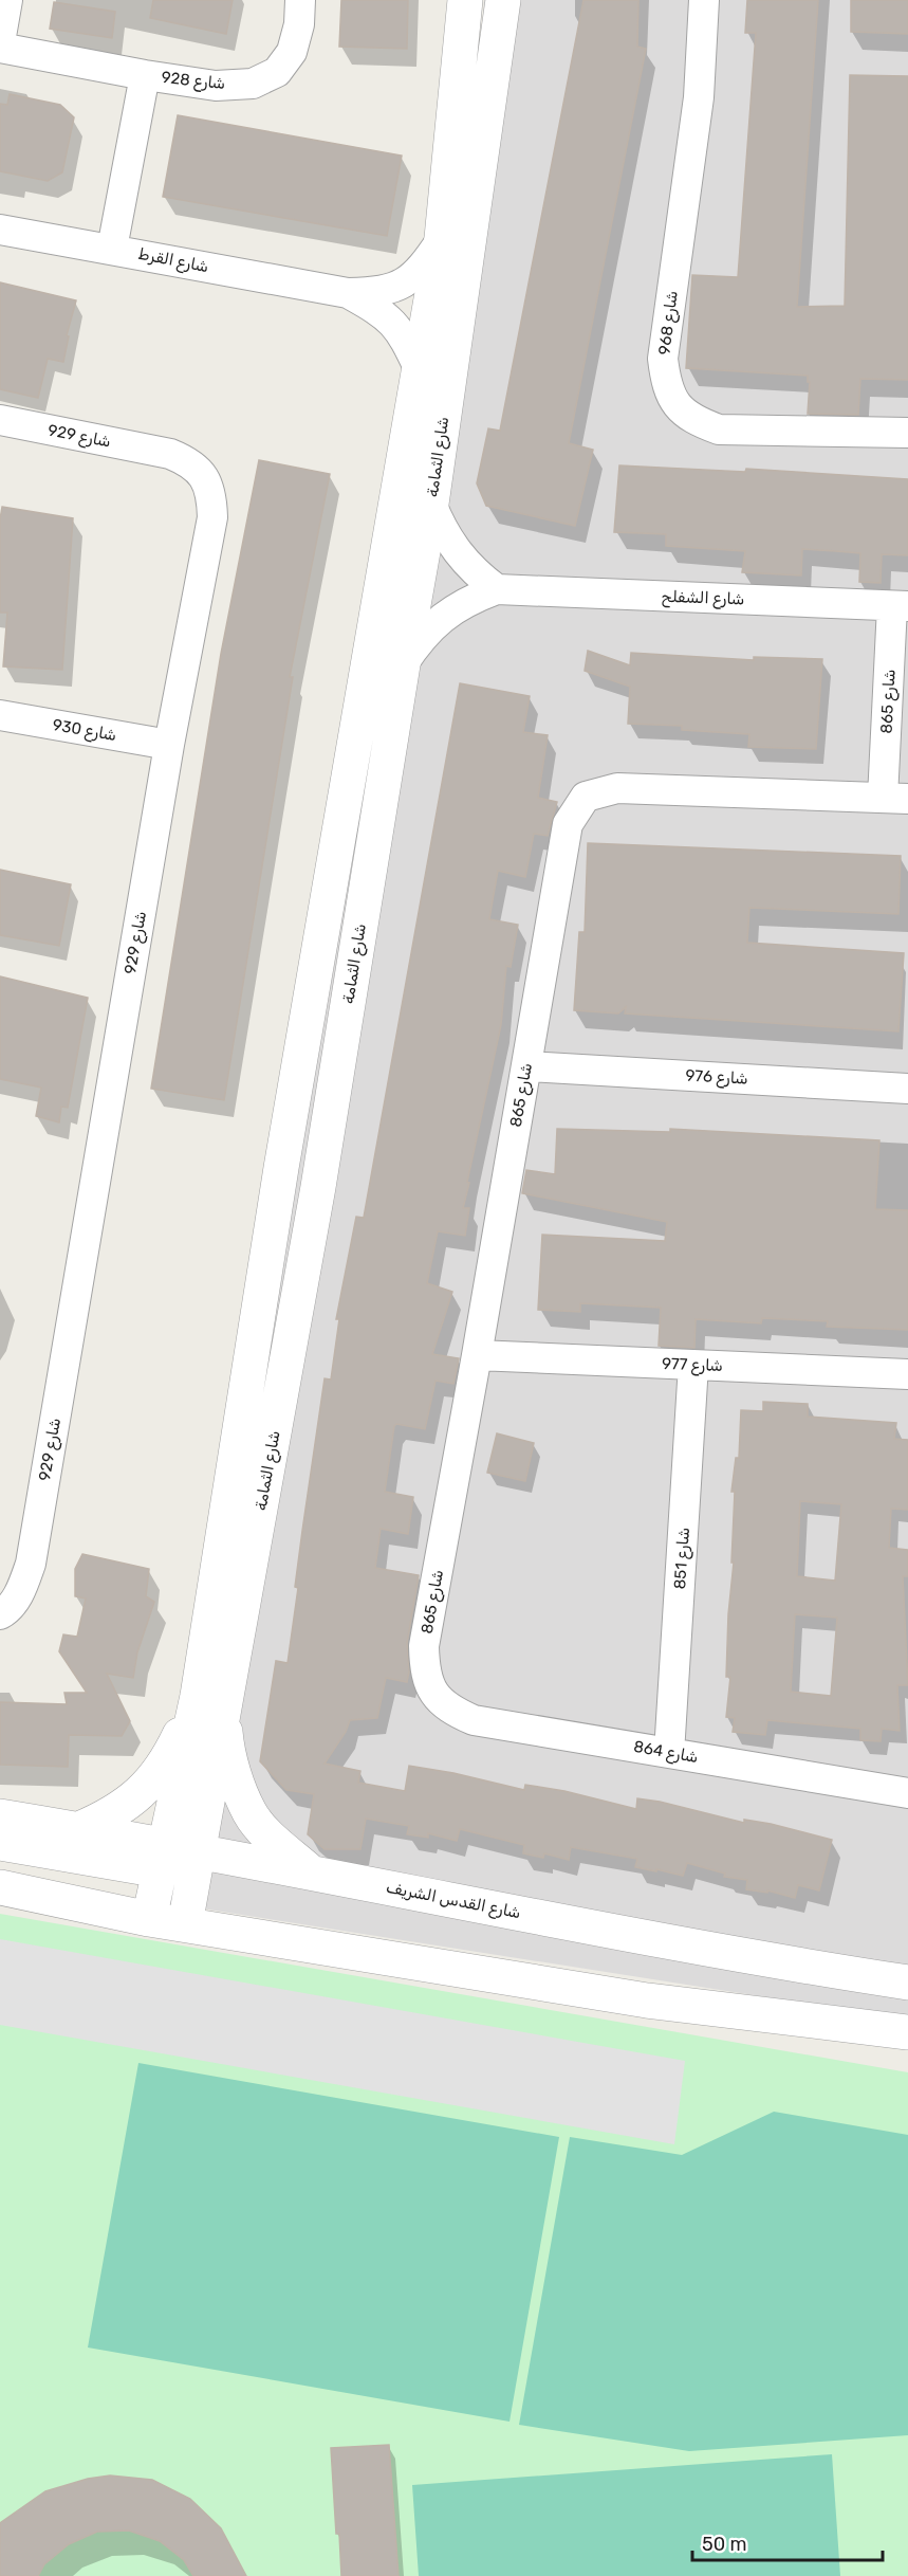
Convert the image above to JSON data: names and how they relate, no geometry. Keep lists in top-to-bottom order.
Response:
{
  "streets": {
    "street": [
      "شارع 928",
      "شارع القرط",
      "شارع 968",
      "شارع 929",
      "شارع الثمامة",
      "شارع الشفلح",
      "شارع 865",
      "شارع 930",
      "شارع 976",
      "شارع 977",
      "شارع 851",
      "شارع 864",
      "شارع القدس الشريف"
    ]
  },
  "crossings": [
    ["شارع 928", "شارع القرط"],
    ["شارع القرط", "شارع الثمامة"],
    ["شارع 929", "شارع 930"],
    ["شارع الثمامة", "شارع الشفلح"],
    ["شارع الثمامة", "شارع القدس الشريف"],
    ["شارع الشفلح", "شارع 865"],
    ["شارع 865", "شارع 976"],
    ["شارع 865", "شارع 977"],
    ["شارع 865", "شارع 864"],
    ["شارع 977", "شارع 851"],
    ["شارع 851", "شارع 864"]
  ],
  "scale_bar": "50 m"
}
